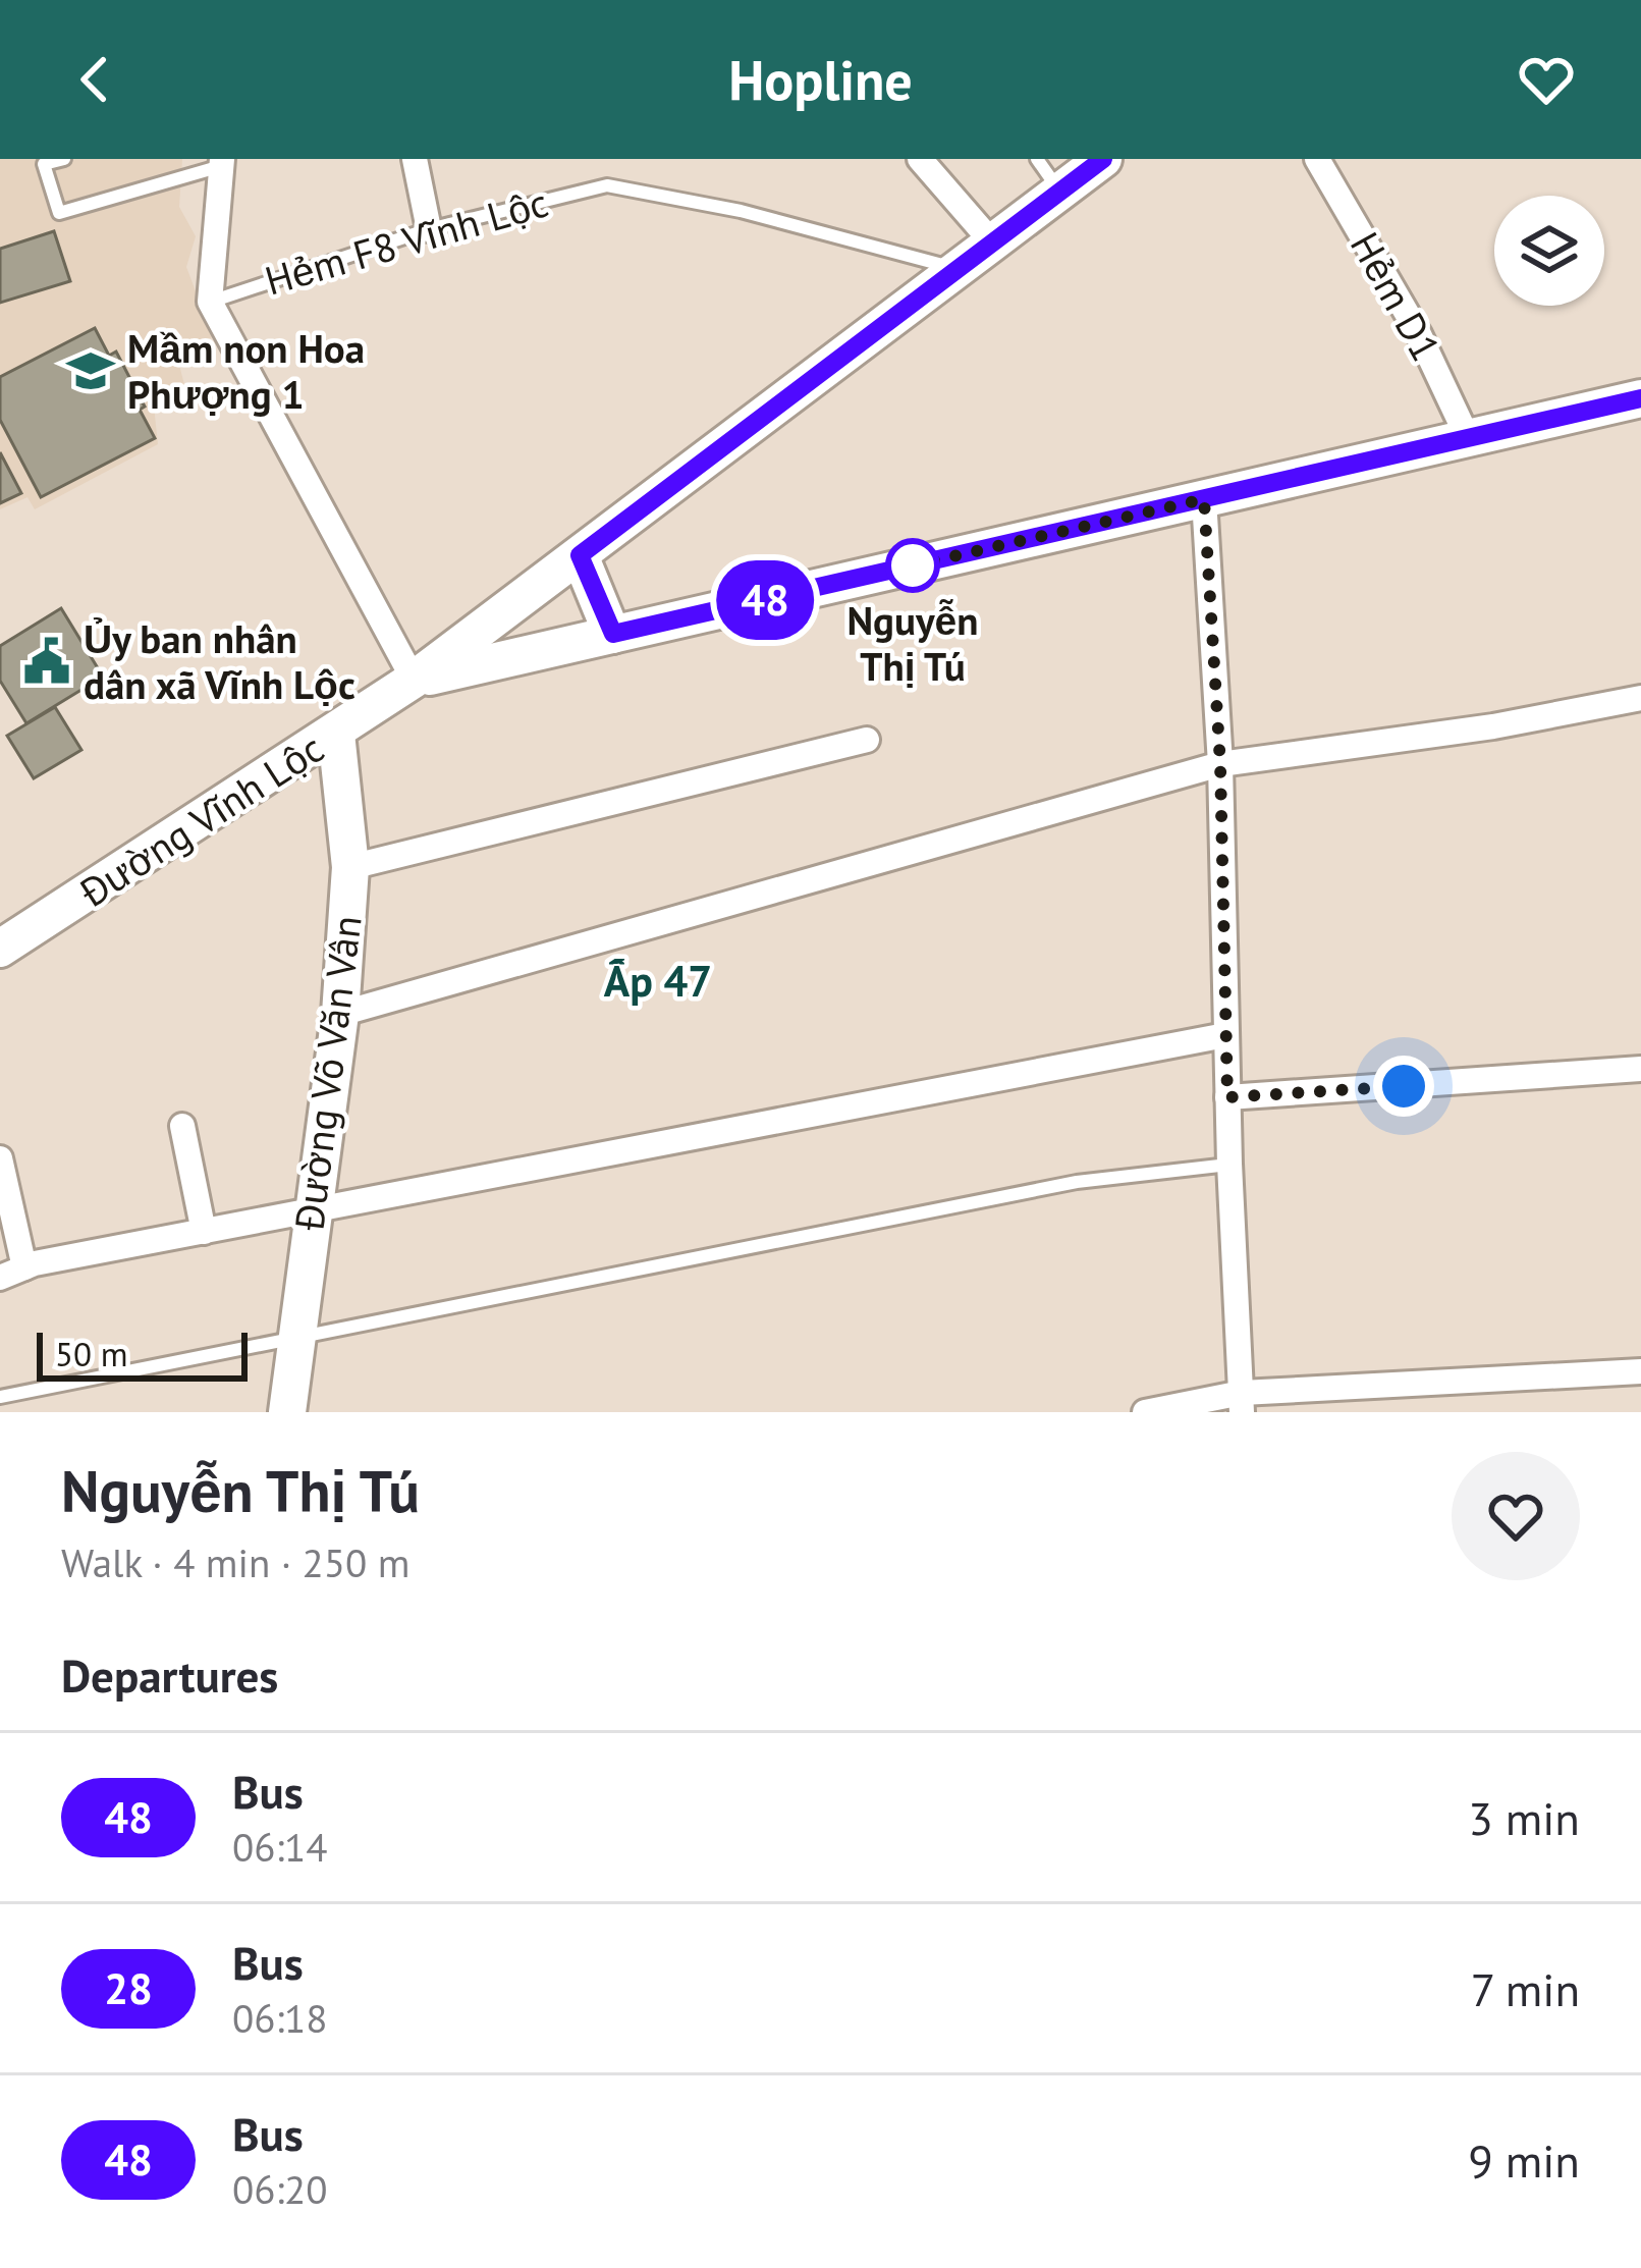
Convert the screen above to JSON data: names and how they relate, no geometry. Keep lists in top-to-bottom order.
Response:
{
  "streets": {
    "main road": ["Đường Vĩnh Lộc", "Đường Võ Văn Vân"],
    "street": ["Hẻm D1"],
    "lane": ["Hẻm F8 Vĩnh Lộc"]
  },
  "crossings": [
    ["Hẻm F8 Vĩnh Lộc", "Đường Vĩnh Lộc"],
    ["Đường Vĩnh Lộc", "Đường Võ Văn Vân"]
  ],
  "districts": ["Ấp 47"],
  "places": {
    "school or university": ["Mầm non Hoa Phượng 1"],
    "other": ["Nguyễn Thị Tú"],
    "public building": ["Ủy ban nhân dân xã Vĩnh Lộc"]
  },
  "lines": ["bus line 48"],
  "scale_bar": "50 m",
  "page": {
    "header": "Hopline",
    "on_map": "48",
    "scale": "50 m",
    "heading": [
      ["Nguyễn Thị Tú", "Walk · 4 min · 250 m"],
      "Departures"
    ],
    "list": [
      {
        "mark": "48",
        "name": "Bus",
        "note": "06:14",
        "value": "3 min"
      },
      {
        "mark": "28",
        "name": "Bus",
        "note": "06:18",
        "value": "7 min"
      },
      {
        "mark": "48",
        "name": "Bus",
        "note": "06:20",
        "value": "9 min"
      }
    ]
  }
}
